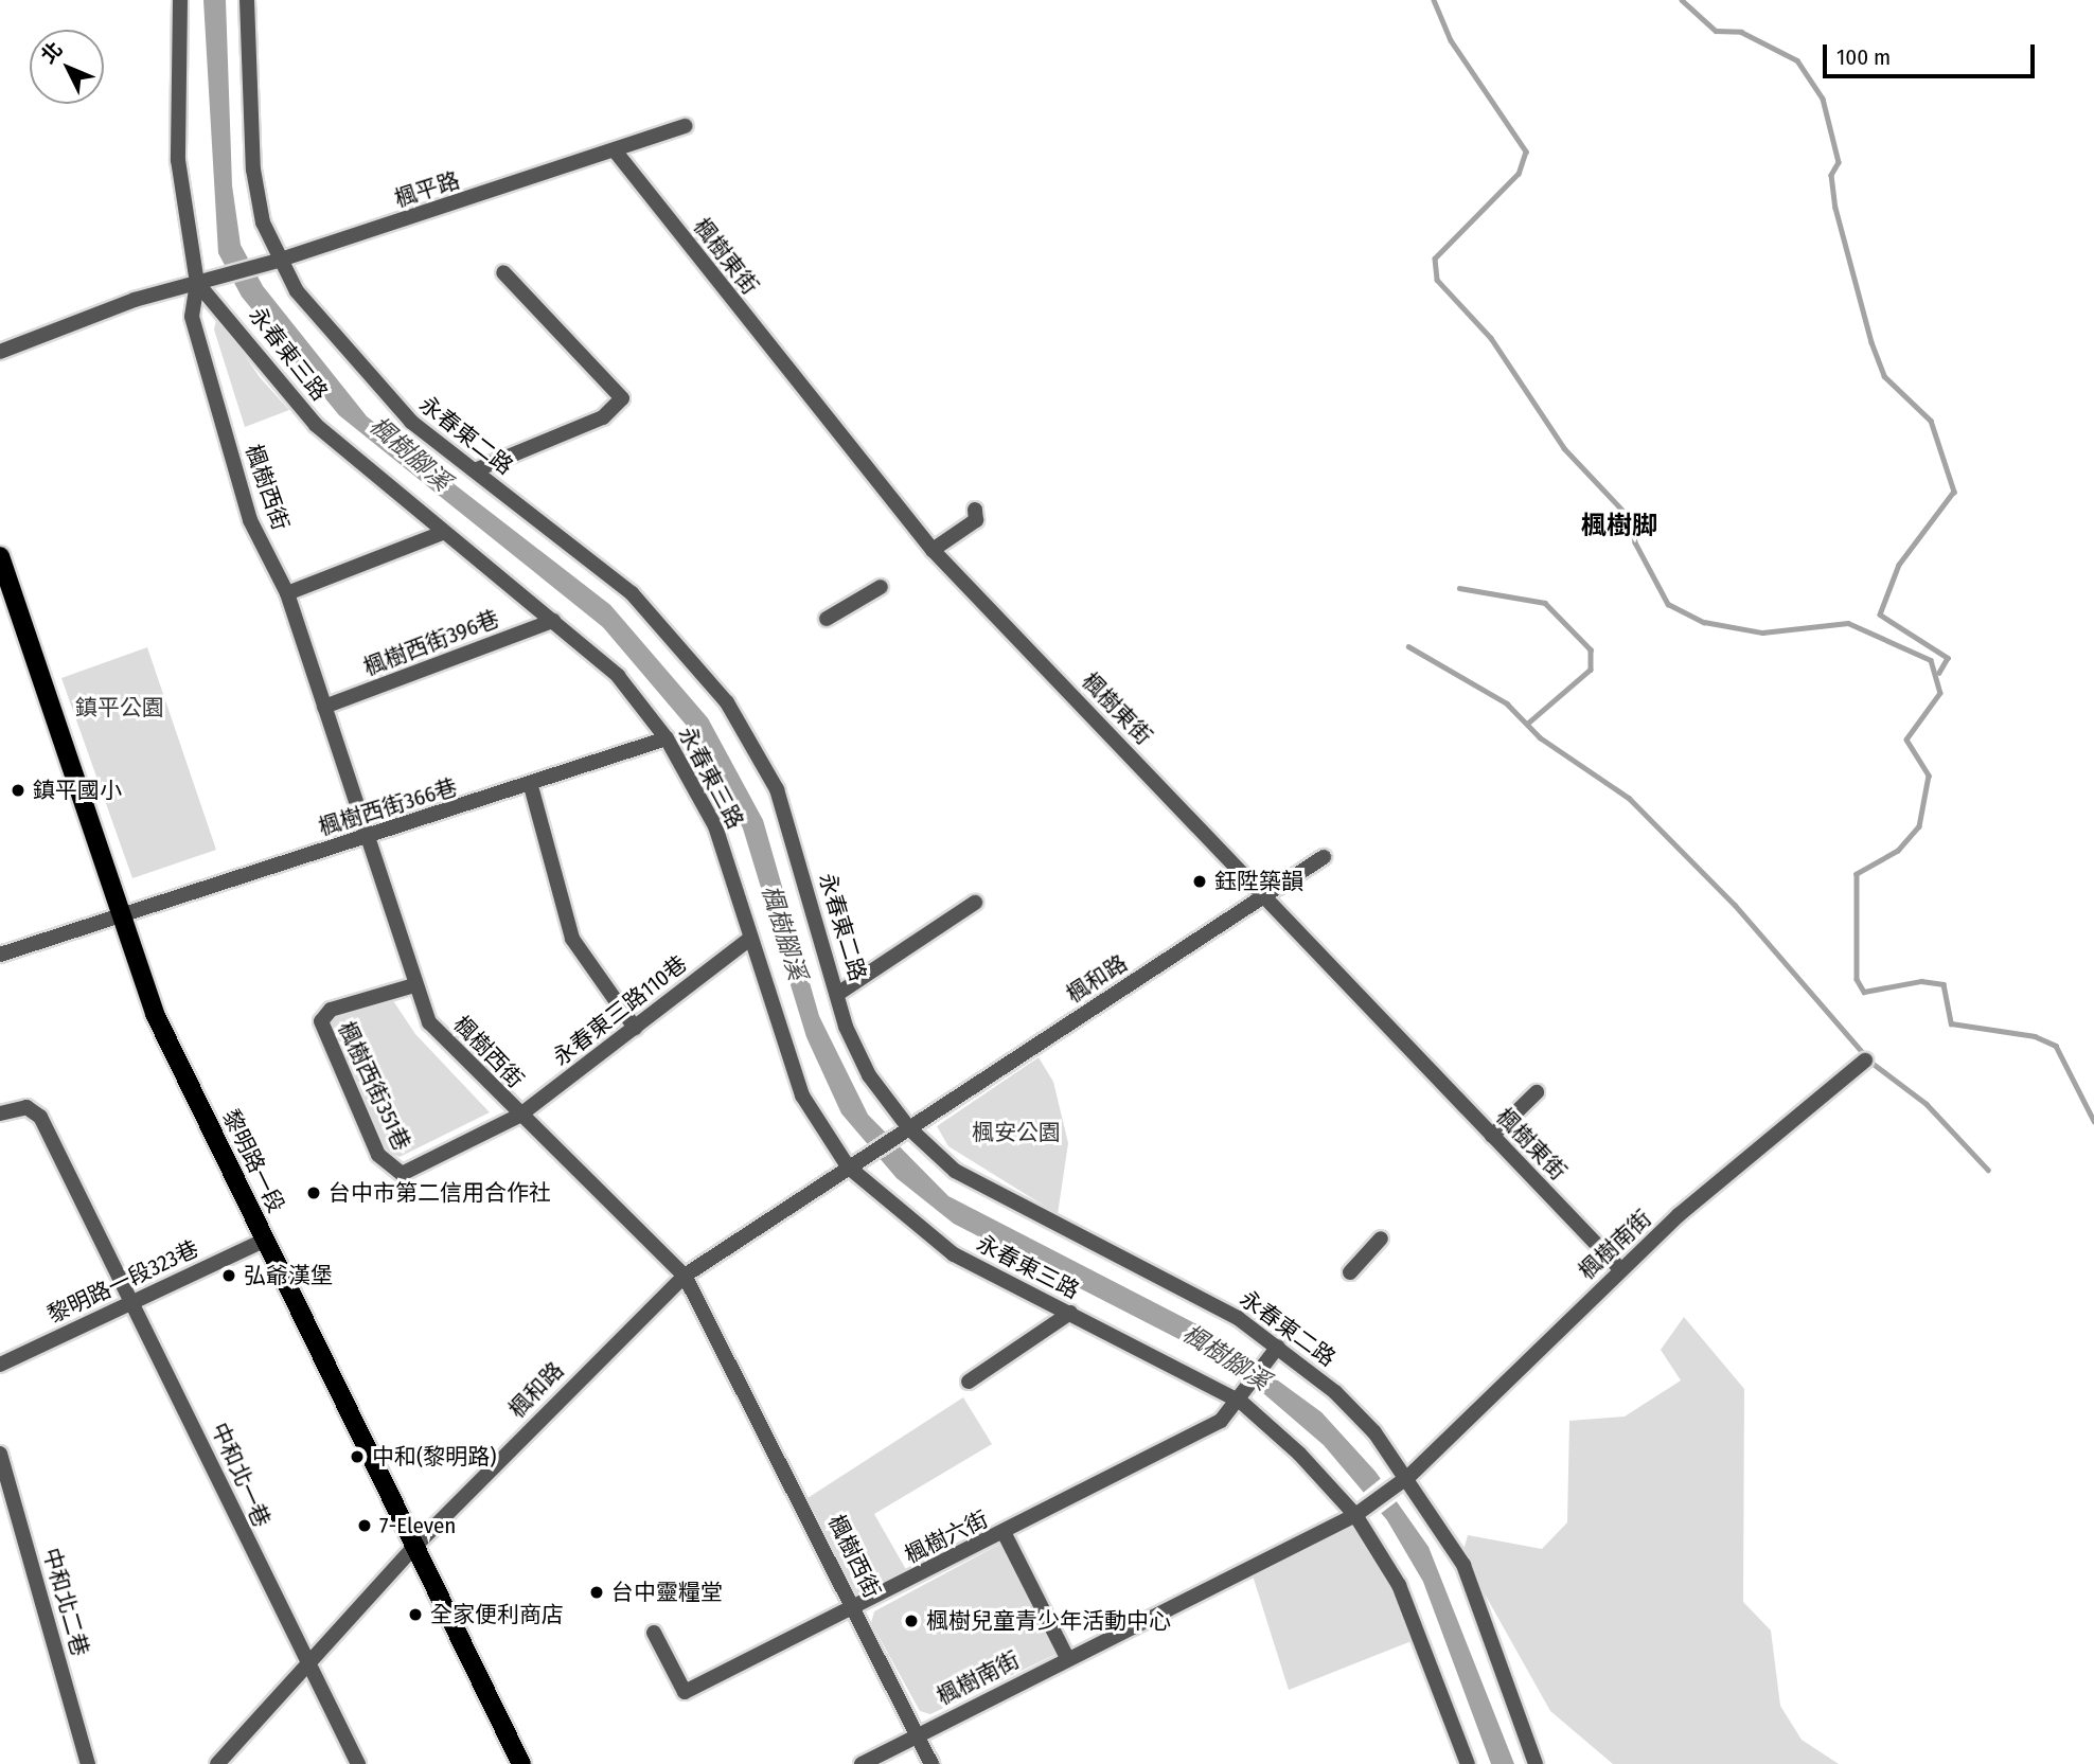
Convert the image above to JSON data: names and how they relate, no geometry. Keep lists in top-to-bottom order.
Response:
{
  "streets": {
    "main road": ["黎明路一段"],
    "street": [
      "楓平路",
      "楓樹東街",
      "永春東三路",
      "永春東二路",
      "楓樹西街",
      "楓樹西街396巷",
      "楓樹西街366巷",
      "楓和路",
      "永春東三路110巷",
      "楓樹西街351巷",
      "楓樹南街",
      "黎明路一段323巷",
      "中和北一巷",
      "楓樹六街",
      "中和北二巷"
    ]
  },
  "crossings": [
    ["楓平路", "楓樹東街"],
    ["楓平路", "永春東三路"],
    ["楓平路", "永春東二路"],
    ["楓平路", "楓樹西街"],
    ["楓樹東街", "楓和路"],
    ["楓樹東街", "楓樹南街"],
    ["永春東三路", "楓樹西街"],
    ["永春東三路", "楓樹西街396巷"],
    ["永春東三路", "楓樹西街366巷"],
    ["永春東三路", "楓和路"],
    ["永春東三路", "永春東三路110巷"],
    ["永春東三路", "楓樹南街"],
    ["永春東三路", "楓樹六街"],
    ["永春東二路", "楓和路"],
    ["永春東二路", "楓樹南街"],
    ["永春東二路", "楓樹六街"],
    ["楓樹西街", "楓樹西街396巷"],
    ["楓樹西街", "楓樹西街366巷"],
    ["楓樹西街", "楓和路"],
    ["楓樹西街", "永春東三路110巷"],
    ["楓樹西街", "楓樹西街351巷"],
    ["楓樹西街", "楓樹南街"],
    ["楓樹西街", "楓樹六街"],
    ["楓樹西街366巷", "黎明路一段"],
    ["楓和路", "黎明路一段"],
    ["楓和路", "中和北一巷"],
    ["永春東三路110巷", "楓樹西街351巷"],
    ["黎明路一段", "黎明路一段323巷"],
    ["黎明路一段323巷", "中和北一巷"]
  ],
  "districts": ["楓樹脚"],
  "water": ["楓樹腳溪"],
  "parks": ["鎮平公園", "楓安公園"],
  "places": [
    "鎮平國小",
    "鈺陞築韻",
    "台中市第二信用合作社",
    "弘爺漢堡",
    "中和(黎明路)",
    "7-Eleven",
    "台中靈糧堂",
    "全家便利商店",
    "楓樹兒童青少年活動中心"
  ],
  "scale_bar": "100 m",
  "north": "top left"
}
